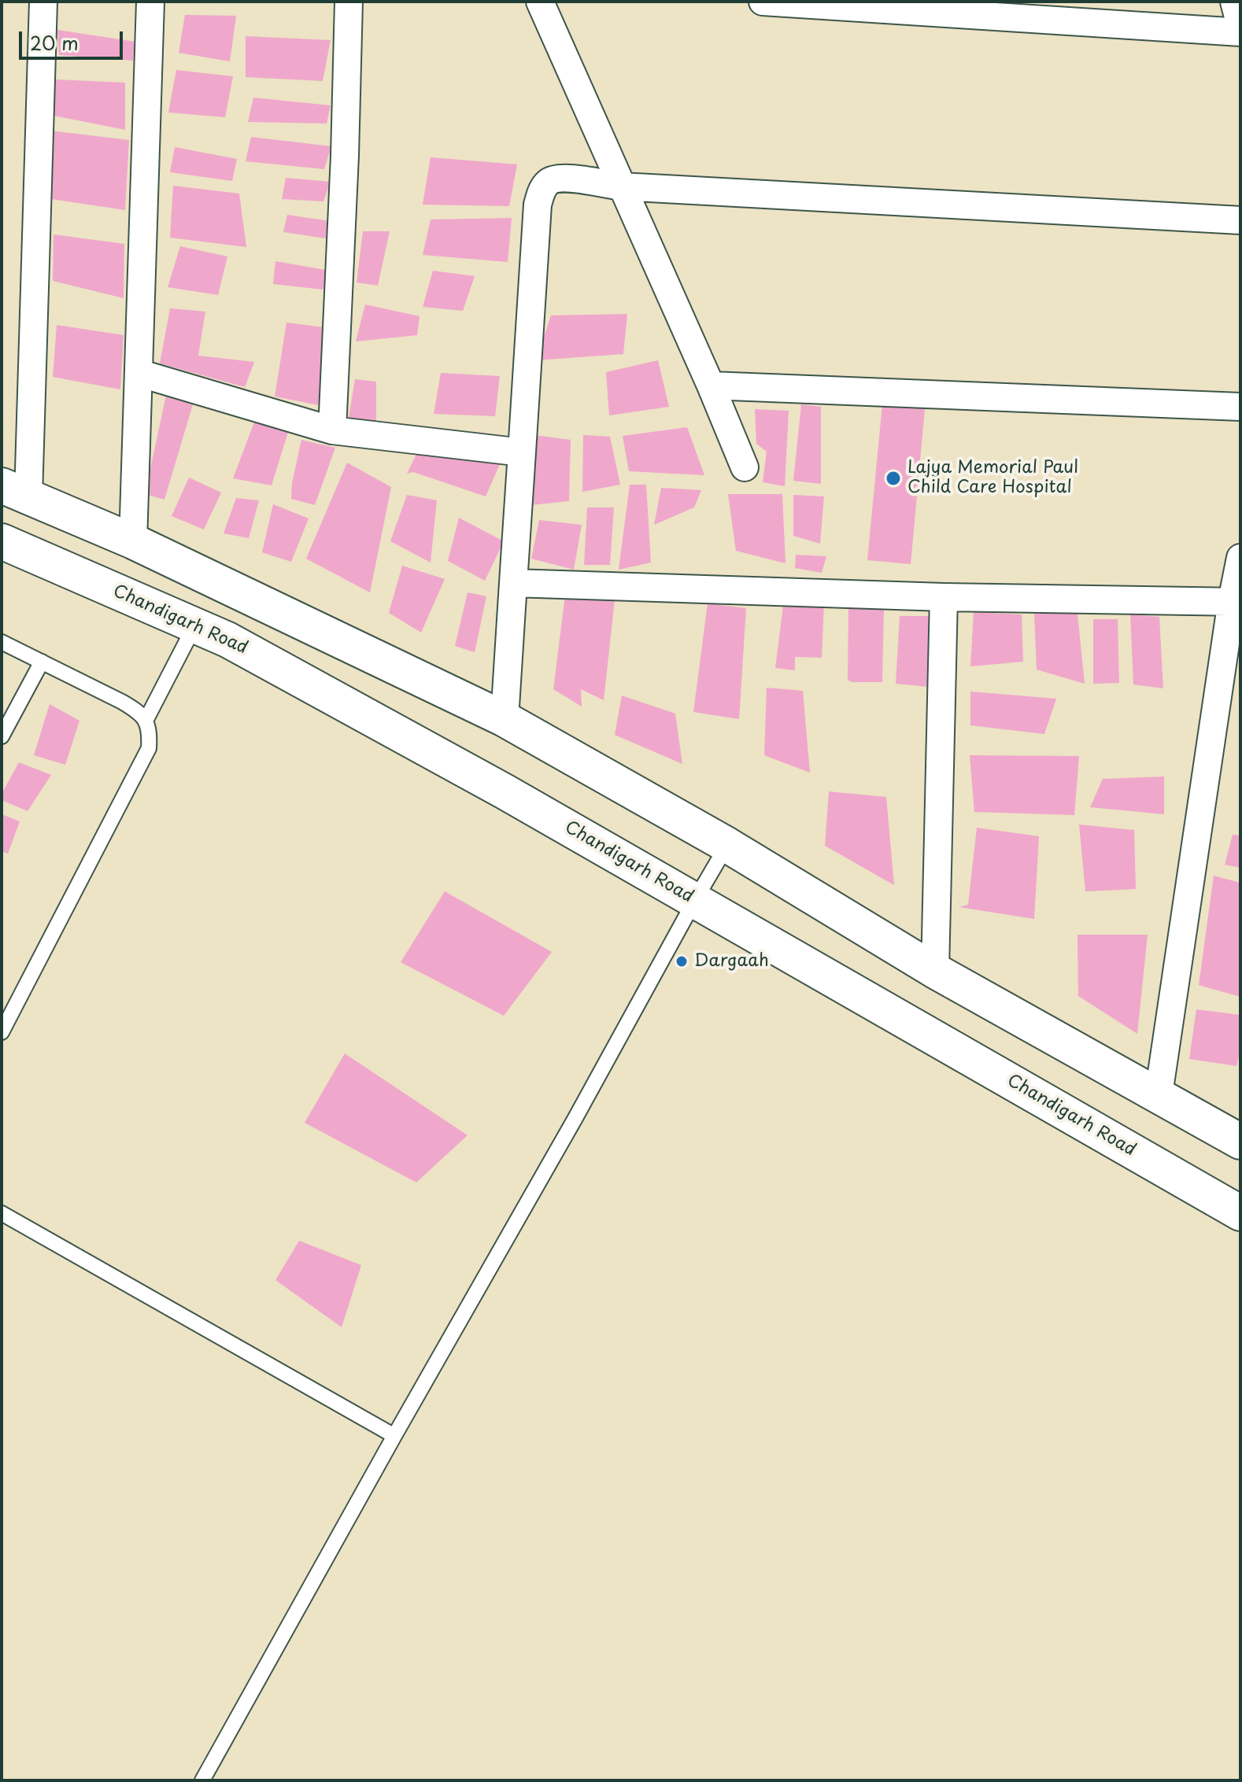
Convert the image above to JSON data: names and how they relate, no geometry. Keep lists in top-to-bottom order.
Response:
{
  "streets": {
    "main road": ["Chandigarh Road"]
  },
  "places": ["Lajya Memorial Paul Child Care Hospital", "Dargaah"],
  "scale_bar": "20 m"
}
